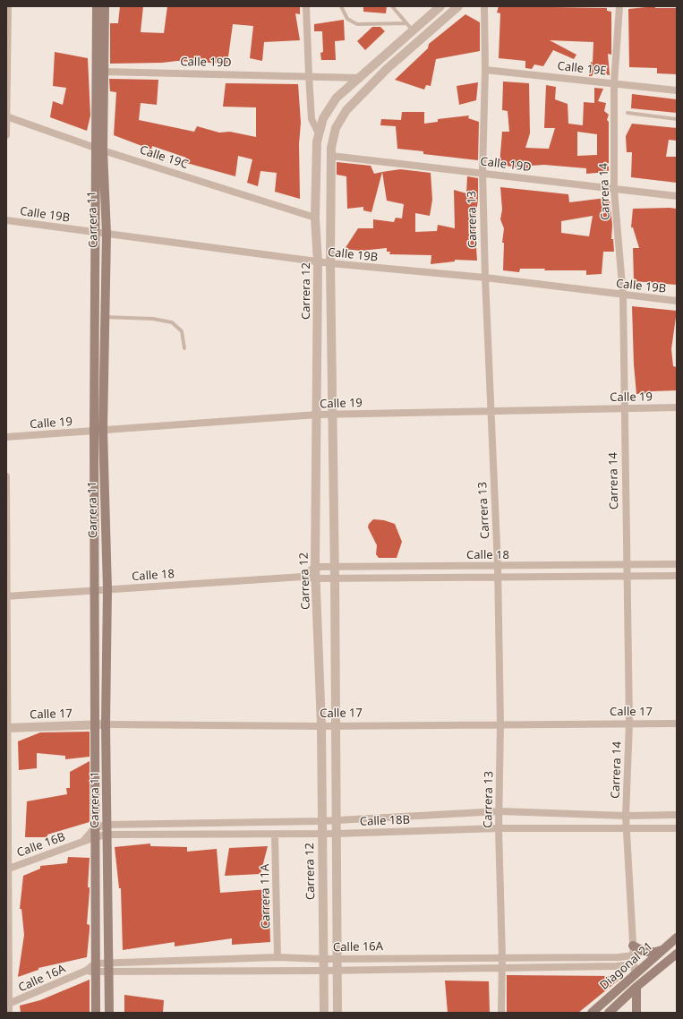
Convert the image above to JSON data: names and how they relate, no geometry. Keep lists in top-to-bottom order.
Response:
{
  "streets": {
    "main road": ["Carrera 11", "Diagonal 21"],
    "street": [
      "Calle 19D",
      "Calle 19E",
      "Calle 19C",
      "Carrera 14",
      "Calle 19B",
      "Carrera 13",
      "Carrera 12",
      "Calle 19",
      "Calle 18",
      "Calle 17",
      "Calle 18B",
      "Calle 16B",
      "Carrera 11A",
      "Calle 16A"
    ]
  },
  "crossings": [
    ["Calle 19D", "Carrera 14"],
    ["Calle 19D", "Carrera 11"],
    ["Calle 19D", "Carrera 13"],
    ["Calle 19D", "Carrera 12"],
    ["Calle 19E", "Carrera 14"],
    ["Calle 19E", "Carrera 13"],
    ["Calle 19C", "Carrera 11"],
    ["Calle 19C", "Carrera 12"],
    ["Carrera 14", "Calle 19B"],
    ["Carrera 14", "Calle 19"],
    ["Carrera 14", "Calle 18"],
    ["Carrera 14", "Calle 17"],
    ["Carrera 14", "Calle 18B"],
    ["Carrera 14", "Calle 16A"],
    ["Carrera 14", "Diagonal 21"],
    ["Calle 19B", "Carrera 11"],
    ["Calle 19B", "Carrera 13"],
    ["Calle 19B", "Carrera 12"],
    ["Carrera 11", "Calle 19"],
    ["Carrera 11", "Calle 18"],
    ["Carrera 11", "Calle 17"],
    ["Carrera 11", "Calle 18B"],
    ["Carrera 11", "Calle 16B"],
    ["Carrera 11", "Calle 16A"],
    ["Carrera 13", "Calle 19"],
    ["Carrera 13", "Calle 18"],
    ["Carrera 13", "Calle 17"],
    ["Carrera 13", "Calle 18B"],
    ["Carrera 13", "Calle 16A"],
    ["Carrera 12", "Calle 19"],
    ["Carrera 12", "Calle 18"],
    ["Carrera 12", "Calle 17"],
    ["Carrera 12", "Calle 18B"],
    ["Carrera 12", "Calle 16A"],
    ["Calle 18B", "Calle 16B"],
    ["Calle 18B", "Carrera 11A"],
    ["Carrera 11A", "Calle 16A"]
  ]
}
